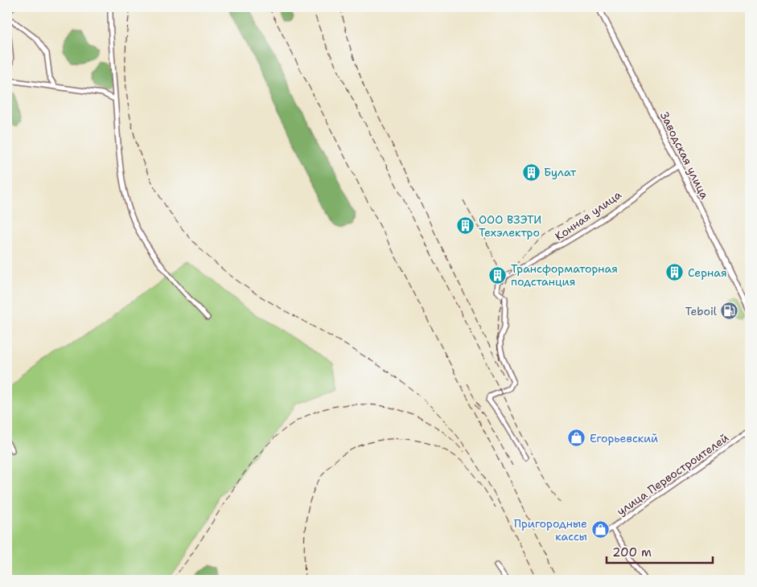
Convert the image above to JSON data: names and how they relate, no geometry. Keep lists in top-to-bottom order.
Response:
{
  "streets": {
    "street": ["Заводская улица", "Конная улица", "улица Первостроителей"]
  },
  "crossings": [
    ["Заводская улица", "Конная улица"]
  ],
  "places": {
    "building": [
      "Булат",
      "ООО ВЗЭТИ Техэлектро",
      "Серная",
      "Трансформаторная подстанция"
    ],
    "fuel station": ["Teboil"],
    "shop": ["Егорьевский", "Пригородные кассы"]
  },
  "scale_bar": "200 m"
}
